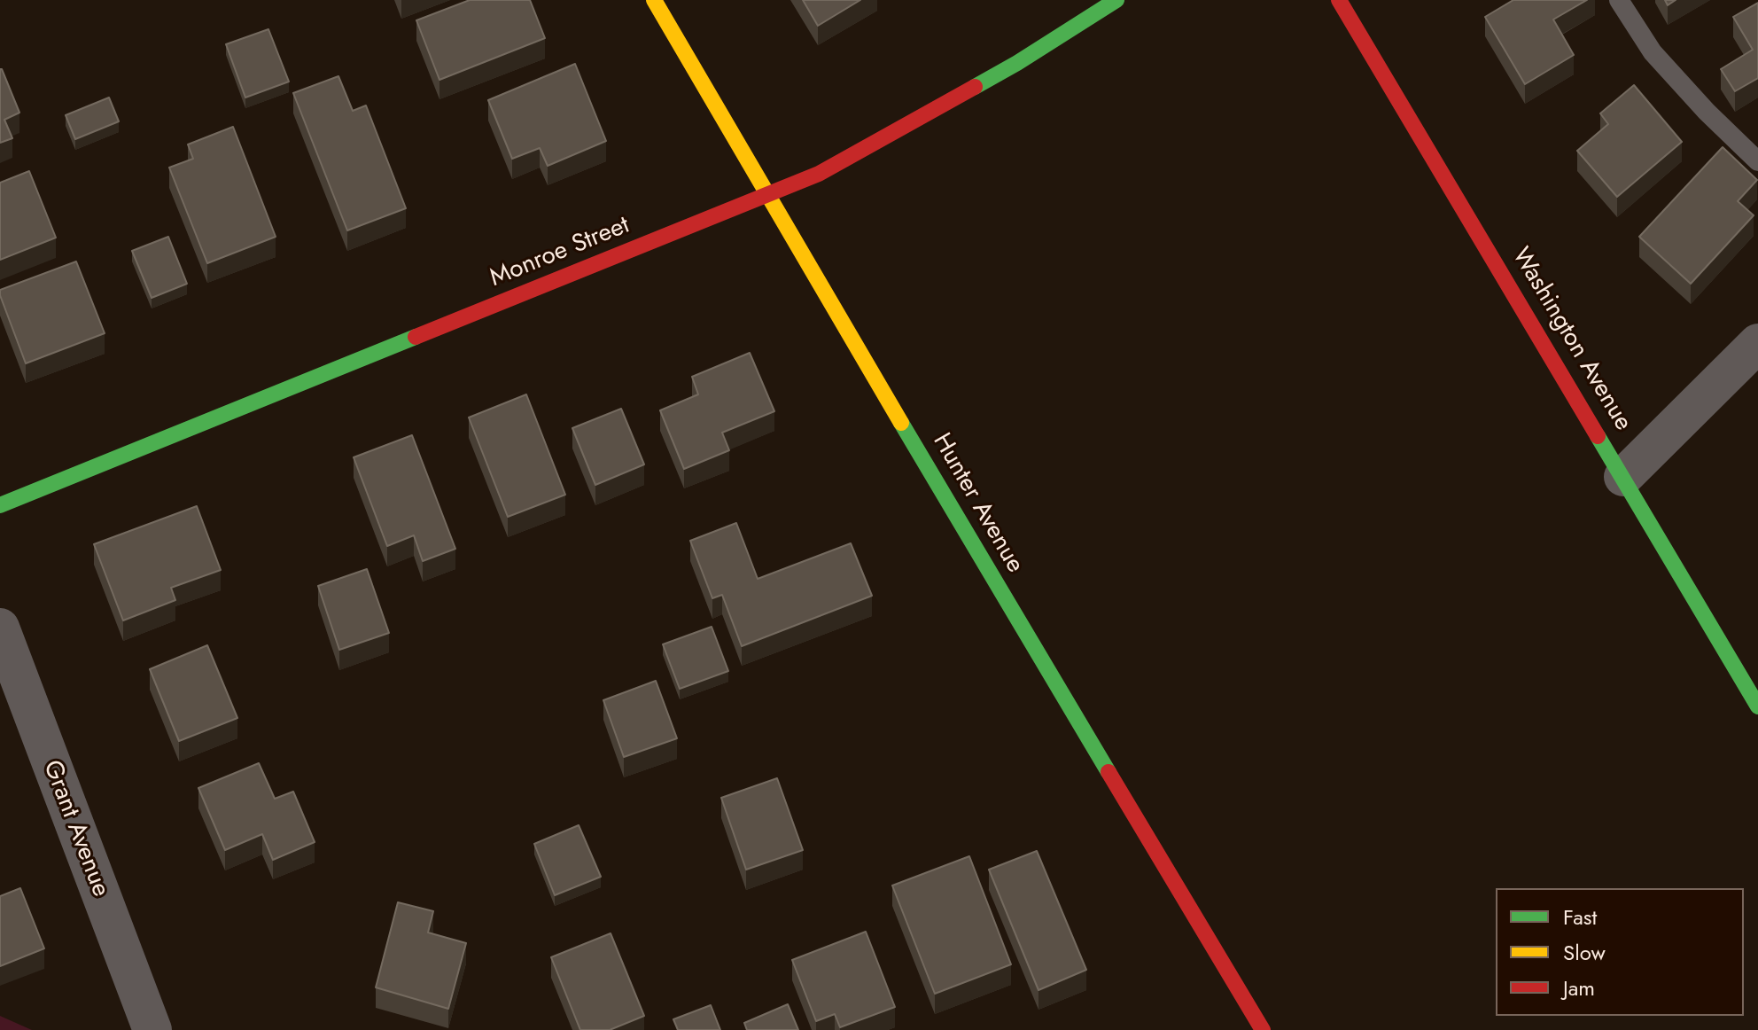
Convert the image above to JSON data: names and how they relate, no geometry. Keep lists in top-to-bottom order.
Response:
{
  "streets": {
    "street": [
      "Monroe Street",
      "Washington Avenue",
      "Hunter Avenue",
      "Grant Avenue"
    ]
  },
  "crossings": [
    ["Monroe Street", "Hunter Avenue"]
  ],
  "legend": ["Fast", "Slow", "Jam"]
}
